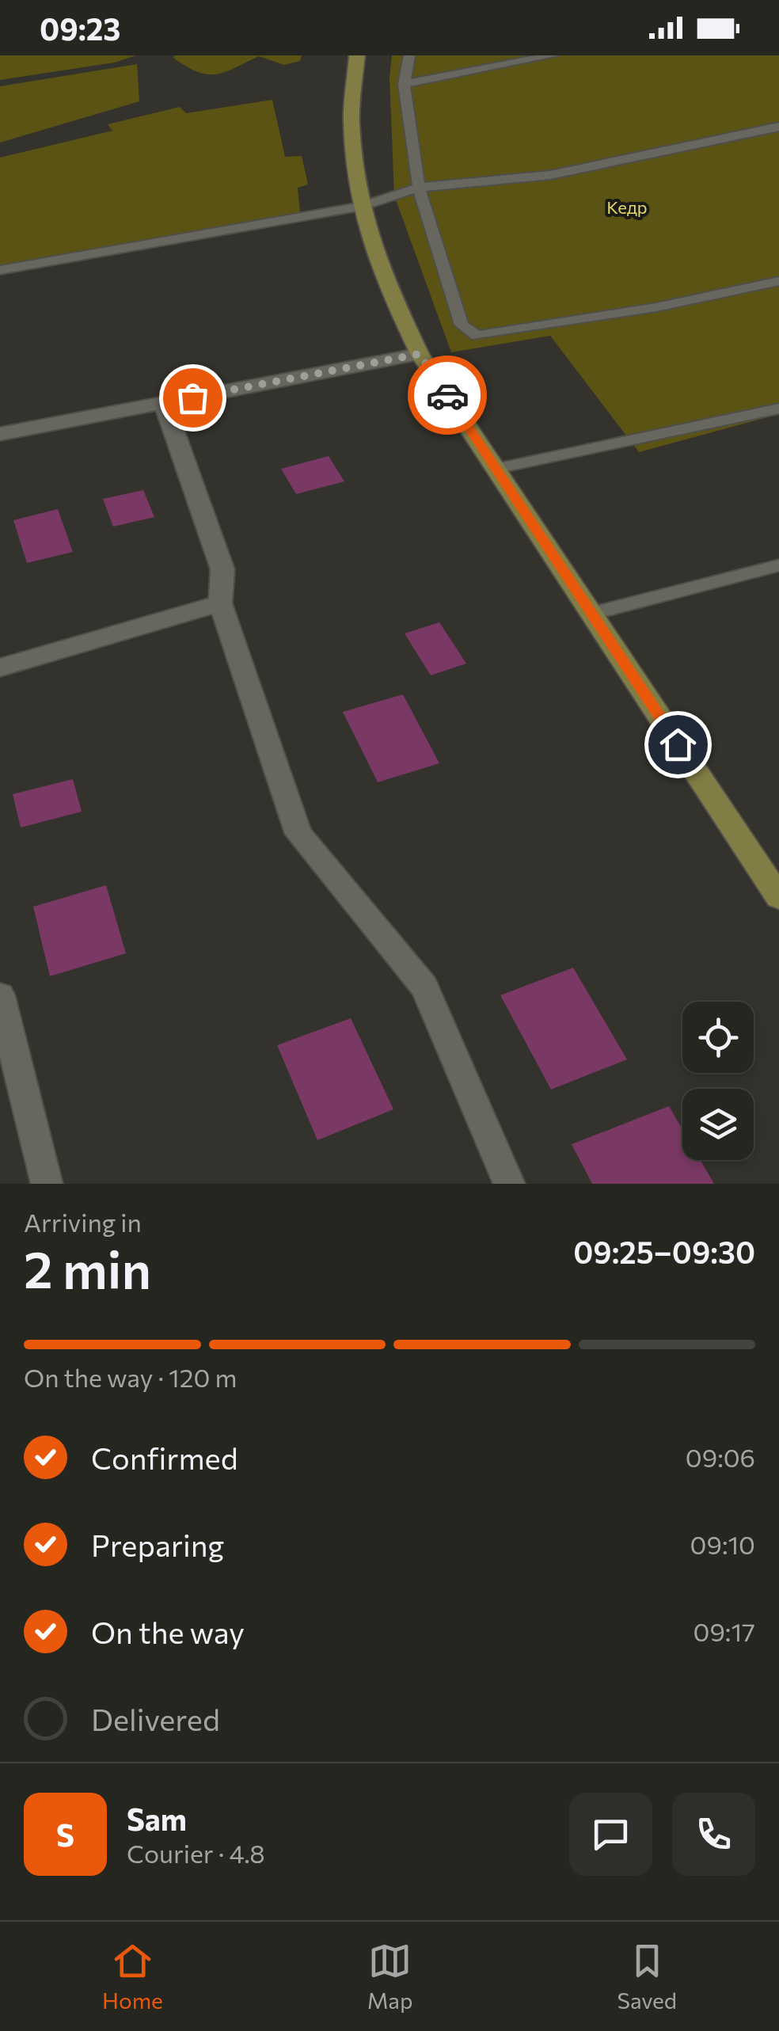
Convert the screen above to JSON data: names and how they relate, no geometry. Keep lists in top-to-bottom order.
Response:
{
  "parks": ["Кедр"],
  "page": {
    "status": "09:23",
    "heading": ["2 min", "Arriving in", "09:25–09:30"],
    "panel": ["Sam", "Courier · 4.8"],
    "bar": "On the way · 120 m",
    "list": [
      ["Confirmed", "09:06"],
      ["Preparing", "09:10"],
      ["On the way", "09:17"],
      "Delivered"
    ],
    "round": "S",
    "tabs": ["Home", "Map", "Saved"]
  }
}
